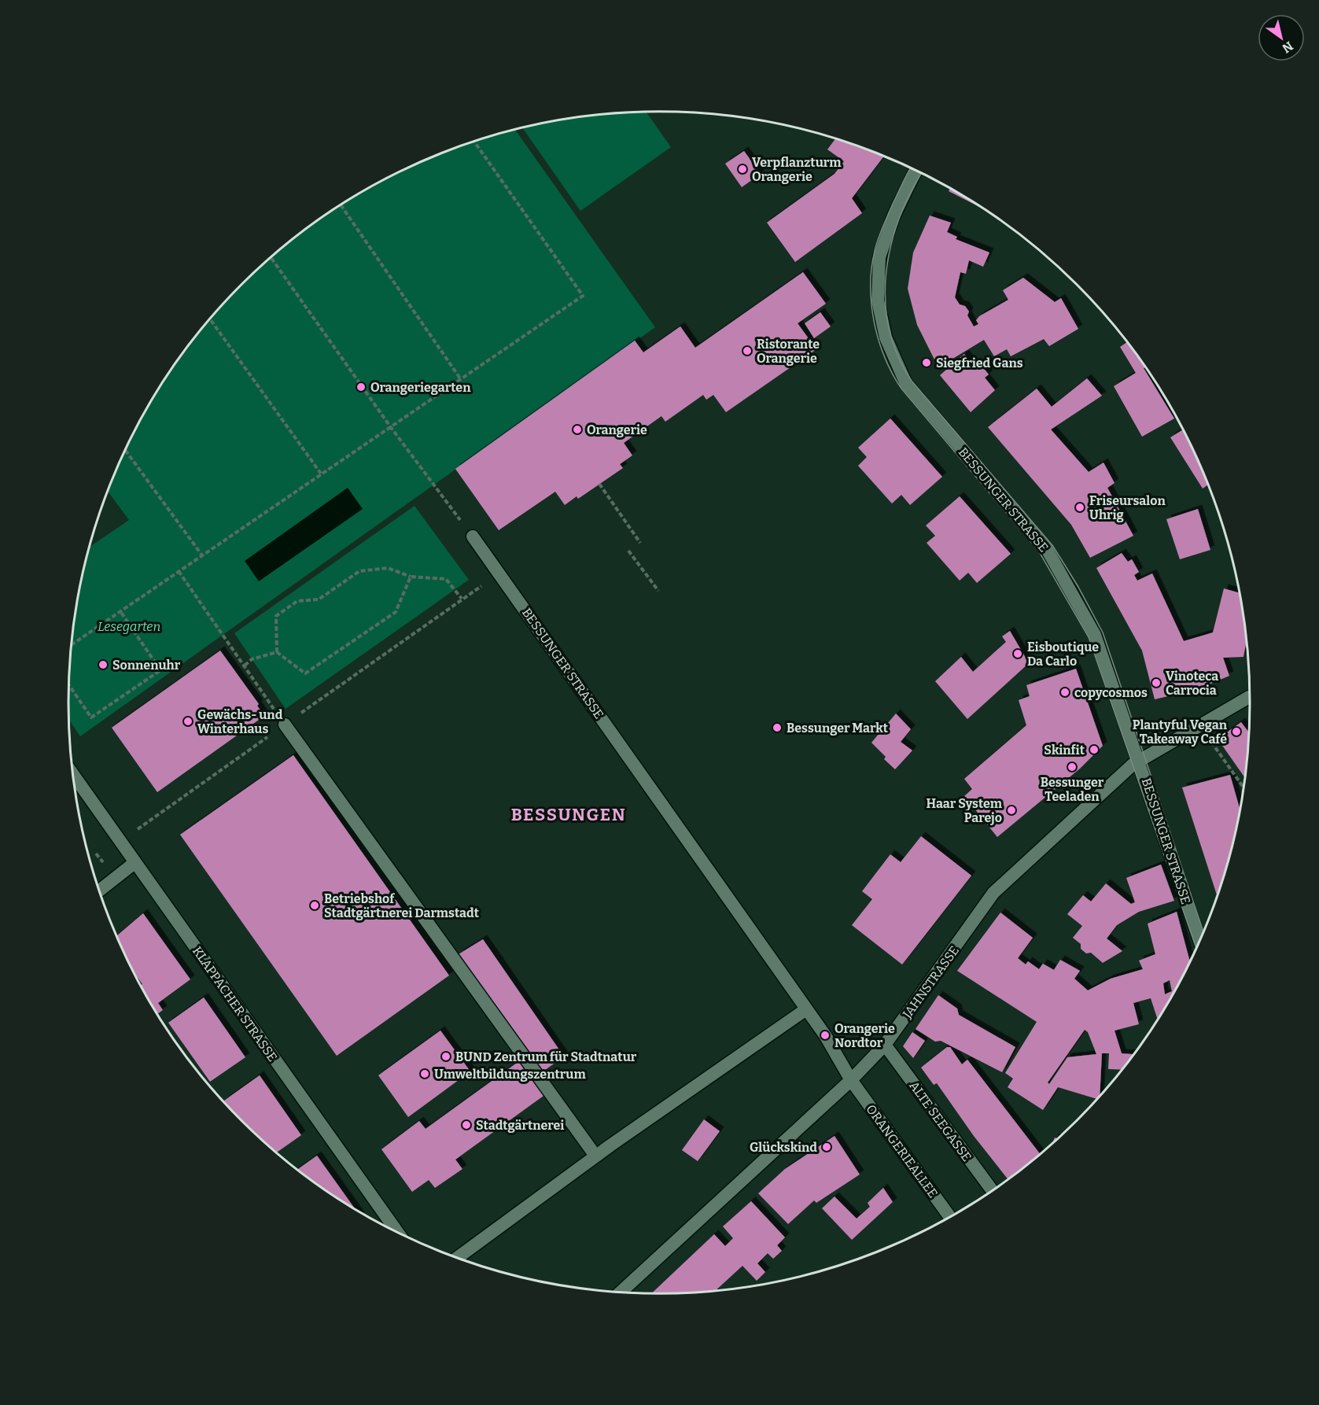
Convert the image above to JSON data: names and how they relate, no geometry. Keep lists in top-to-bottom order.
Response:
{
  "streets": {
    "street": [
      "BESSUNGER STRASSE",
      "JAHNSTRASSE",
      "KLAPPACHER STRASSE",
      "ALTE SEEGASSE",
      "ORANGERIEALLEE"
    ]
  },
  "crossings": [
    ["BESSUNGER STRASSE", "JAHNSTRASSE"],
    ["BESSUNGER STRASSE", "ORANGERIEALLEE"],
    ["JAHNSTRASSE", "ALTE SEEGASSE"],
    ["JAHNSTRASSE", "ORANGERIEALLEE"]
  ],
  "districts": ["BESSUNGEN"],
  "parks": ["Lesegarten"],
  "places": [
    "Verpflanzturm Orangerie",
    "Ristorante Orangerie",
    "Siegfried Gans",
    "Orangeriegarten",
    "Orangerie",
    "Friseursalon Uhrig",
    "Eisboutique Da Carlo",
    "Sonnenuhr",
    "Vinoteca Carrocia",
    "copycosmos",
    "Gewächs- und Winterhaus",
    "Bessunger Markt",
    "Plantyful Vegan Takeaway Café",
    "Skinfit",
    "Bessunger Teeladen",
    "Haar System Parejo",
    "Betriebshof Stadtgärtnerei Darmstadt",
    "Orangerie Nordtor",
    "BUND Zentrum für Stadtnatur",
    "Umweltbildungszentrum",
    "Stadtgärtnerei",
    "Glückskind"
  ],
  "north": "bottom right"
}
